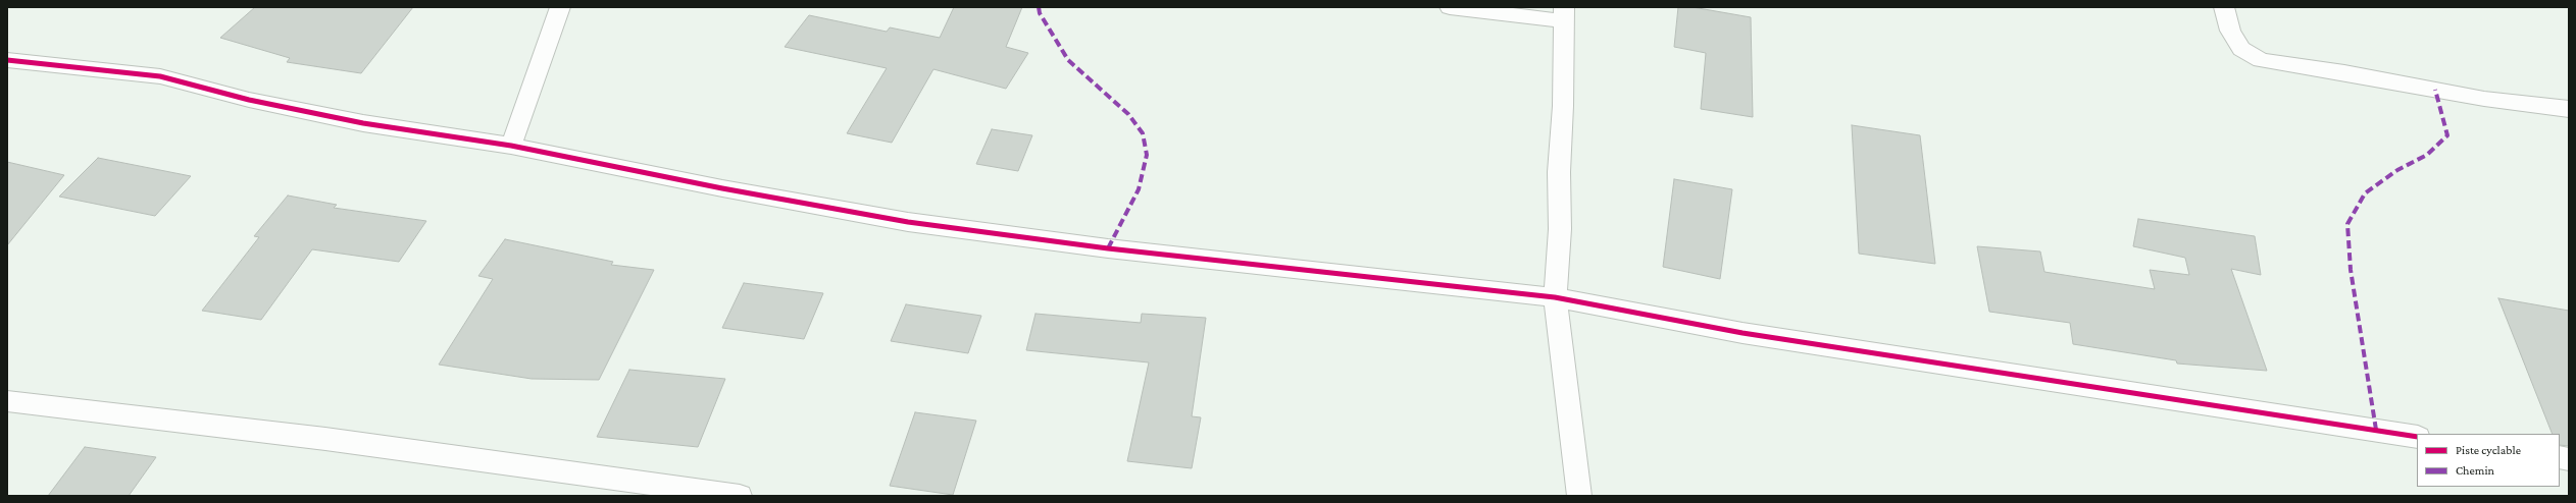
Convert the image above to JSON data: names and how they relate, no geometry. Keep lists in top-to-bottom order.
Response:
{
  "legend": ["Piste cyclable", "Chemin"]
}
